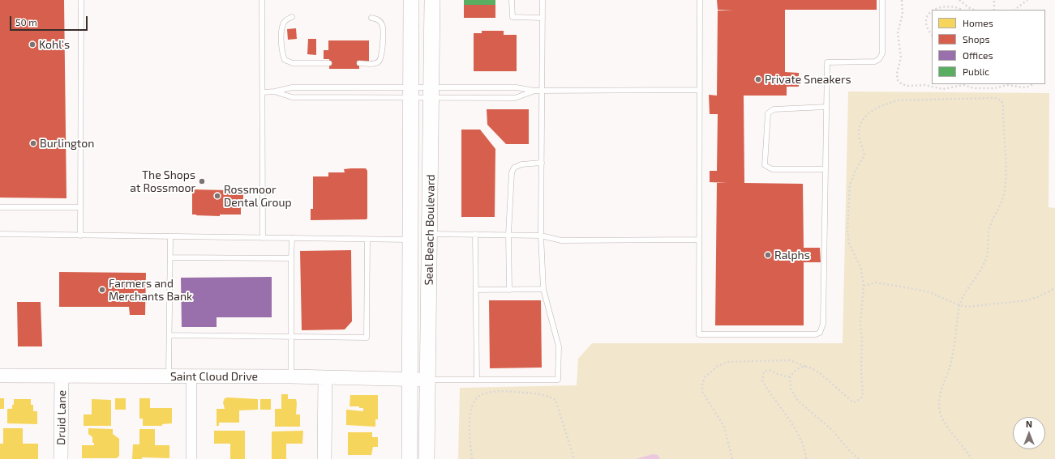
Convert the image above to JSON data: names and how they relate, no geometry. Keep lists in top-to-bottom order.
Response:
{
  "streets": {
    "main road": ["Seal Beach Boulevard"],
    "street": ["Saint Cloud Drive", "Druid Lane"]
  },
  "crossings": [
    ["Seal Beach Boulevard", "Saint Cloud Drive"],
    ["Saint Cloud Drive", "Druid Lane"]
  ],
  "places": [
    "Kohl's",
    "Private Sneakers",
    "Burlington",
    "The Shops at Rossmoor",
    "Rossmoor Dental Group",
    "Ralphs",
    "Farmers and Merchants Bank"
  ],
  "legend": [
    "Homes",
    "Shops",
    "Offices",
    "Public"
  ],
  "scale_bar": "50 m",
  "north": "top"
}
